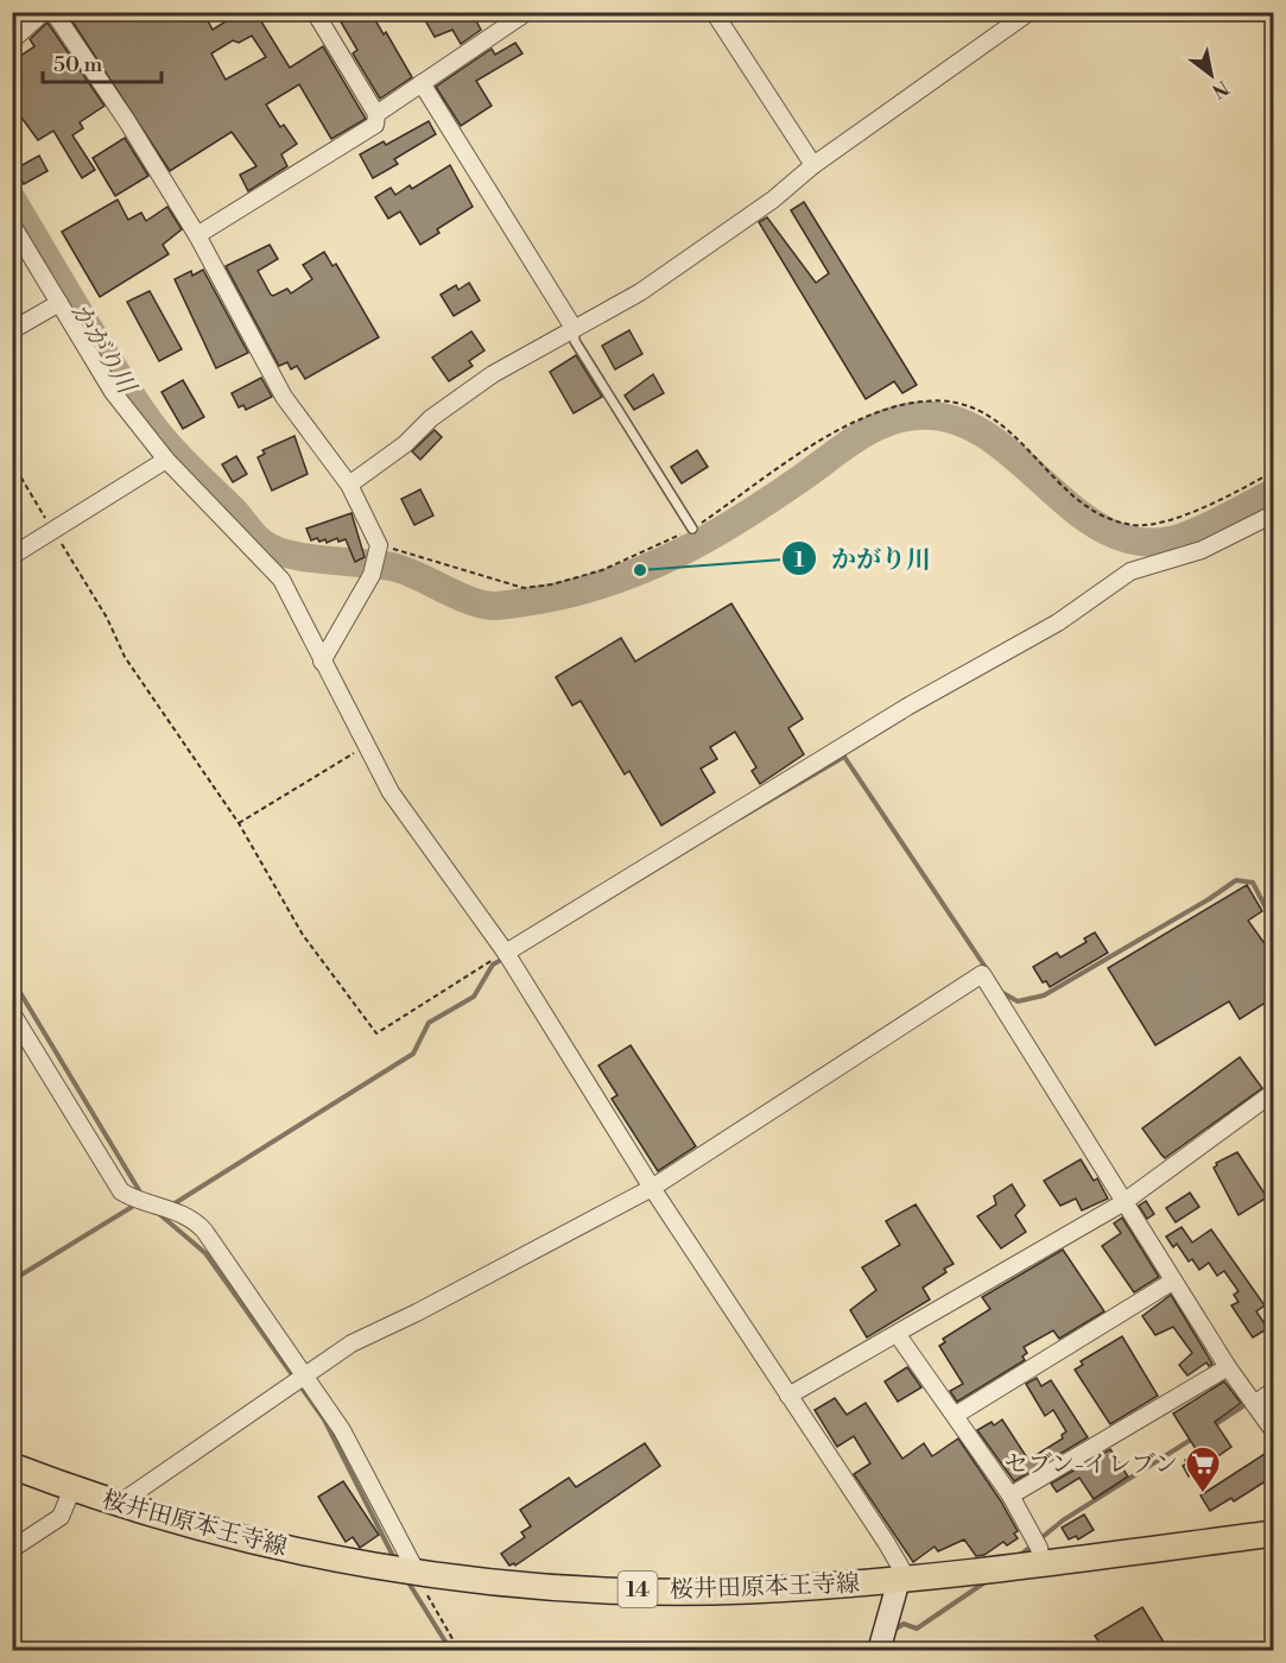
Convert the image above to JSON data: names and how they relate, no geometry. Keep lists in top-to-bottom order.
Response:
{
  "streets": {
    "main road": ["桜井田原本王寺線", "14"]
  },
  "water": ["かがり川"],
  "places": {
    "other": ["かがり川"],
    "supermarket": ["セブン-イレブン"]
  },
  "scale_bar": "50 m",
  "north": "bottom right"
}
